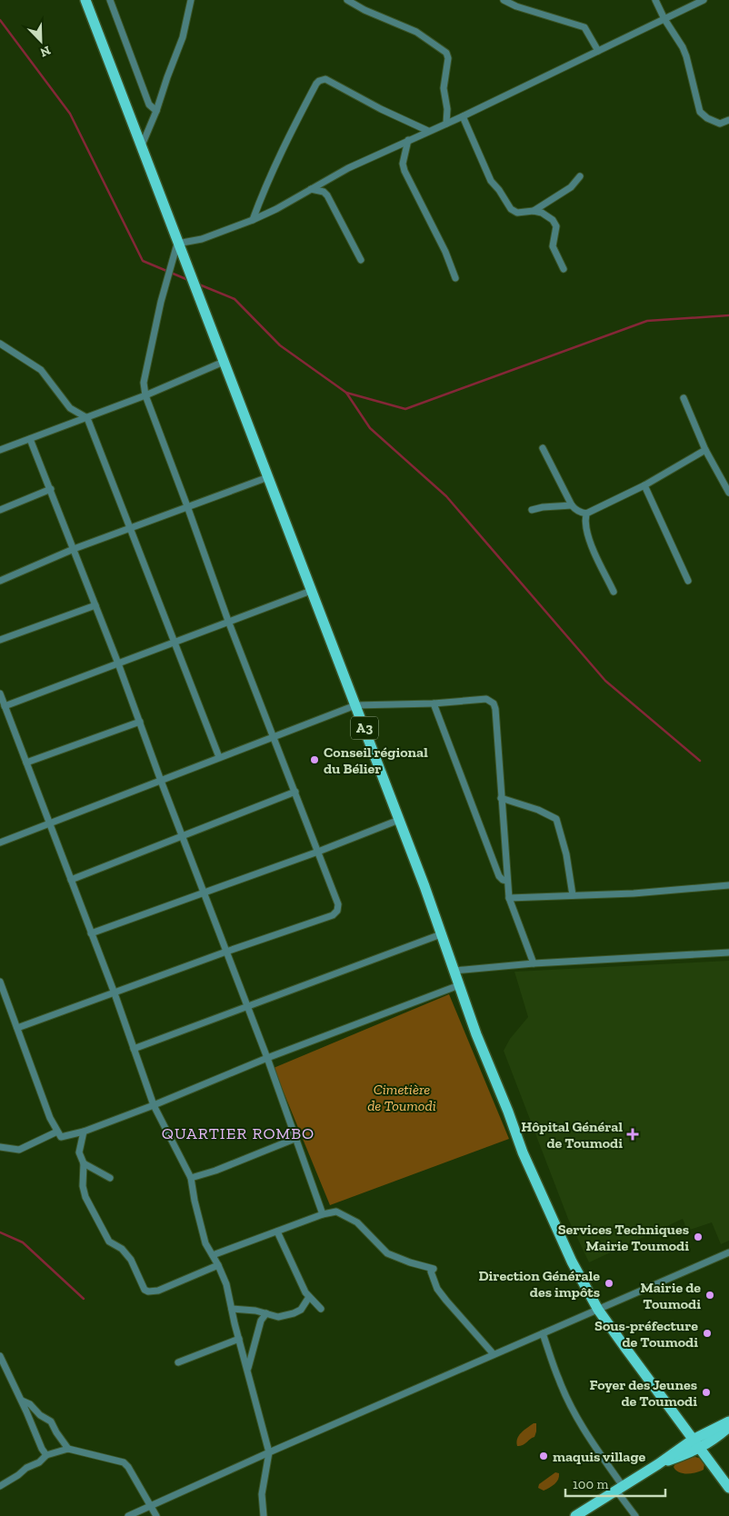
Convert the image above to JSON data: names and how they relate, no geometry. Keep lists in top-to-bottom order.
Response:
{
  "streets": {
    "main road": ["A3"]
  },
  "districts": ["QUARTIER ROMBO"],
  "parks": ["Cimetière de Toumodi"],
  "places": {
    "other": [
      "Conseil régional du Bélier",
      "Services Techniques Mairie Toumodi",
      "Direction Générale des impôts",
      "Mairie de Toumodi",
      "Sous-préfecture de Toumodi",
      "Foyer des Jeunes de Toumodi",
      "maquis village"
    ],
    "health": ["Hôpital Général de Toumodi"]
  },
  "scale_bar": "100 m",
  "north": "bottom right"
}
